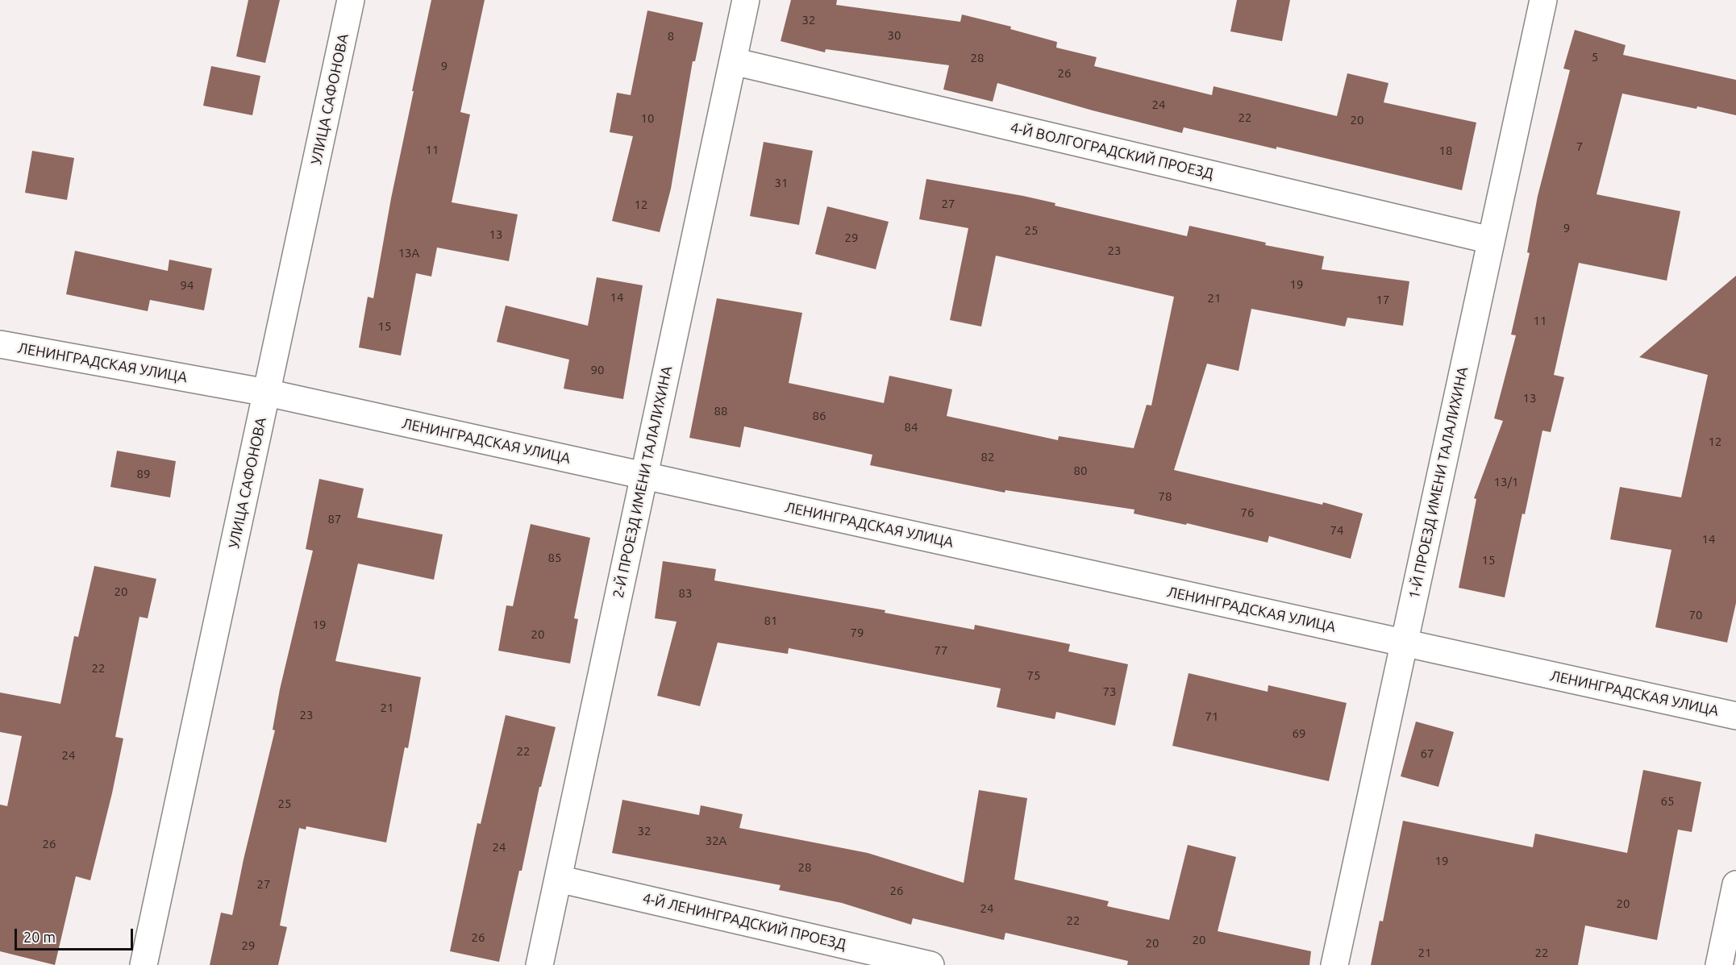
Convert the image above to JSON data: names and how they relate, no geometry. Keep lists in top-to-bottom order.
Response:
{
  "streets": {
    "street": [
      "УЛИЦА САФОНОВА",
      "4-Й ВОЛГОГРАДСКИЙ ПРОЕЗД",
      "ЛЕНИНГРАДСКАЯ УЛИЦА",
      "2-Й ПРОЕЗД ИМЕНИ ТАЛАЛИХИНА",
      "1-Й ПРОЕЗД ИМЕНИ ТАЛАЛИХИНА",
      "4-Й ЛЕНИНГРАДСКИЙ ПРОЕЗД"
    ]
  },
  "crossings": [
    ["УЛИЦА САФОНОВА", "ЛЕНИНГРАДСКАЯ УЛИЦА"],
    ["4-Й ВОЛГОГРАДСКИЙ ПРОЕЗД", "2-Й ПРОЕЗД ИМЕНИ ТАЛАЛИХИНА"],
    ["4-Й ВОЛГОГРАДСКИЙ ПРОЕЗД", "1-Й ПРОЕЗД ИМЕНИ ТАЛАЛИХИНА"],
    ["ЛЕНИНГРАДСКАЯ УЛИЦА", "2-Й ПРОЕЗД ИМЕНИ ТАЛАЛИХИНА"],
    ["ЛЕНИНГРАДСКАЯ УЛИЦА", "1-Й ПРОЕЗД ИМЕНИ ТАЛАЛИХИНА"],
    ["2-Й ПРОЕЗД ИМЕНИ ТАЛАЛИХИНА", "4-Й ЛЕНИНГРАДСКИЙ ПРОЕЗД"]
  ],
  "house_numbers": [
    "32",
    "30",
    "8",
    "5",
    "28",
    "9",
    "26",
    "24",
    "22",
    "10",
    "20",
    "7",
    "11",
    "18",
    "31",
    "27",
    "12",
    "9",
    "25",
    "13",
    "29",
    "23",
    "13А",
    "19",
    "94",
    "14",
    "21",
    "17",
    "11",
    "15",
    "90",
    "13",
    "88",
    "86",
    "84",
    "12",
    "82",
    "80",
    "89",
    "13/1",
    "78",
    "76",
    "87",
    "74",
    "14",
    "85",
    "15",
    "20",
    "83",
    "70",
    "81",
    "19",
    "79",
    "20",
    "77",
    "22",
    "75",
    "73",
    "21",
    "23",
    "71",
    "69",
    "22",
    "67",
    "24",
    "65",
    "25",
    "32",
    "32А",
    "26",
    "24",
    "19",
    "28",
    "27",
    "26",
    "20",
    "24",
    "22",
    "26",
    "20",
    "20",
    "29",
    "21",
    "22"
  ],
  "scale_bar": "20 m"
}
